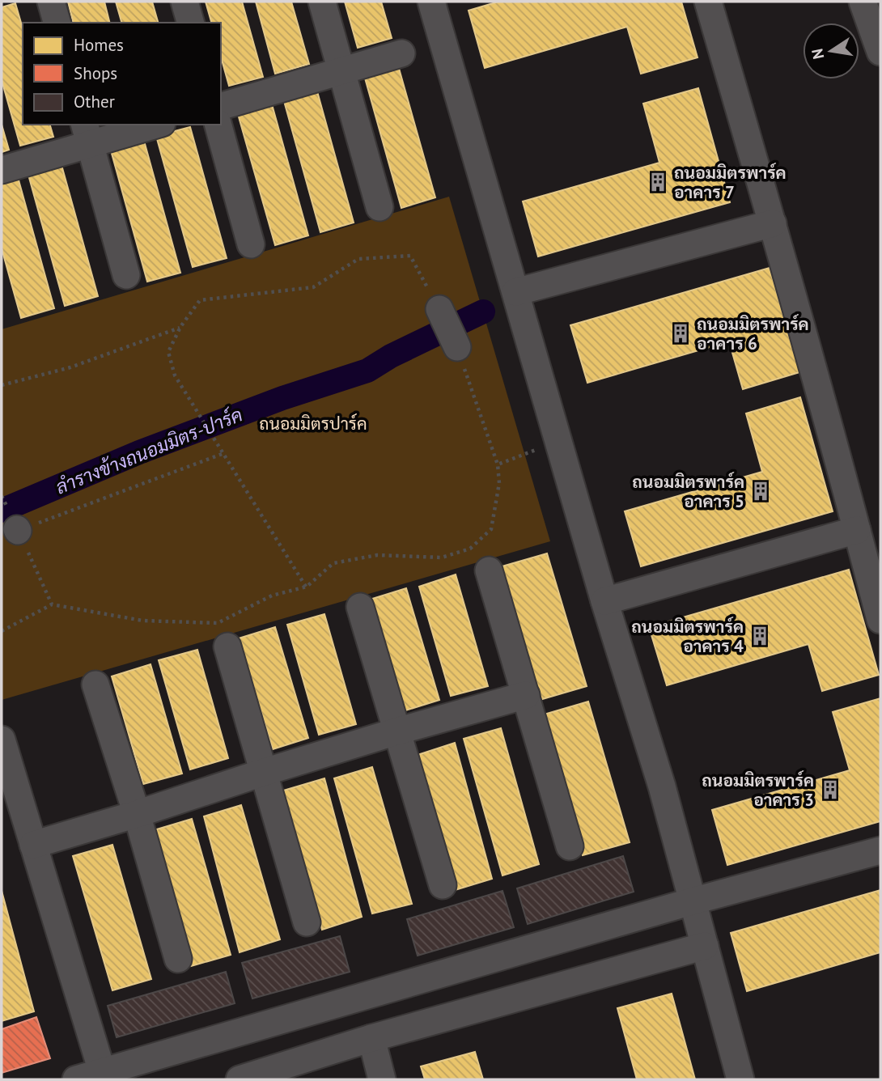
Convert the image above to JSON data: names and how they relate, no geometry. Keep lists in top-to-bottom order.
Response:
{
  "water": ["ลำรางข้างถนอมมิตร-ปาร์ค"],
  "parks": ["ถนอมมิตรปาร์ค"],
  "places": {
    "building": [
      "ถนอมมิตรพาร์ค อาคาร 7",
      "ถนอมมิตรพาร์ค อาคาร 6",
      "ถนอมมิตรพาร์ค อาคาร 5",
      "ถนอมมิตรพาร์ค อาคาร 4",
      "ถนอมมิตรพาร์ค อาคาร 3"
    ]
  },
  "legend": ["Homes", "Shops", "Other"],
  "north": "left"
}
